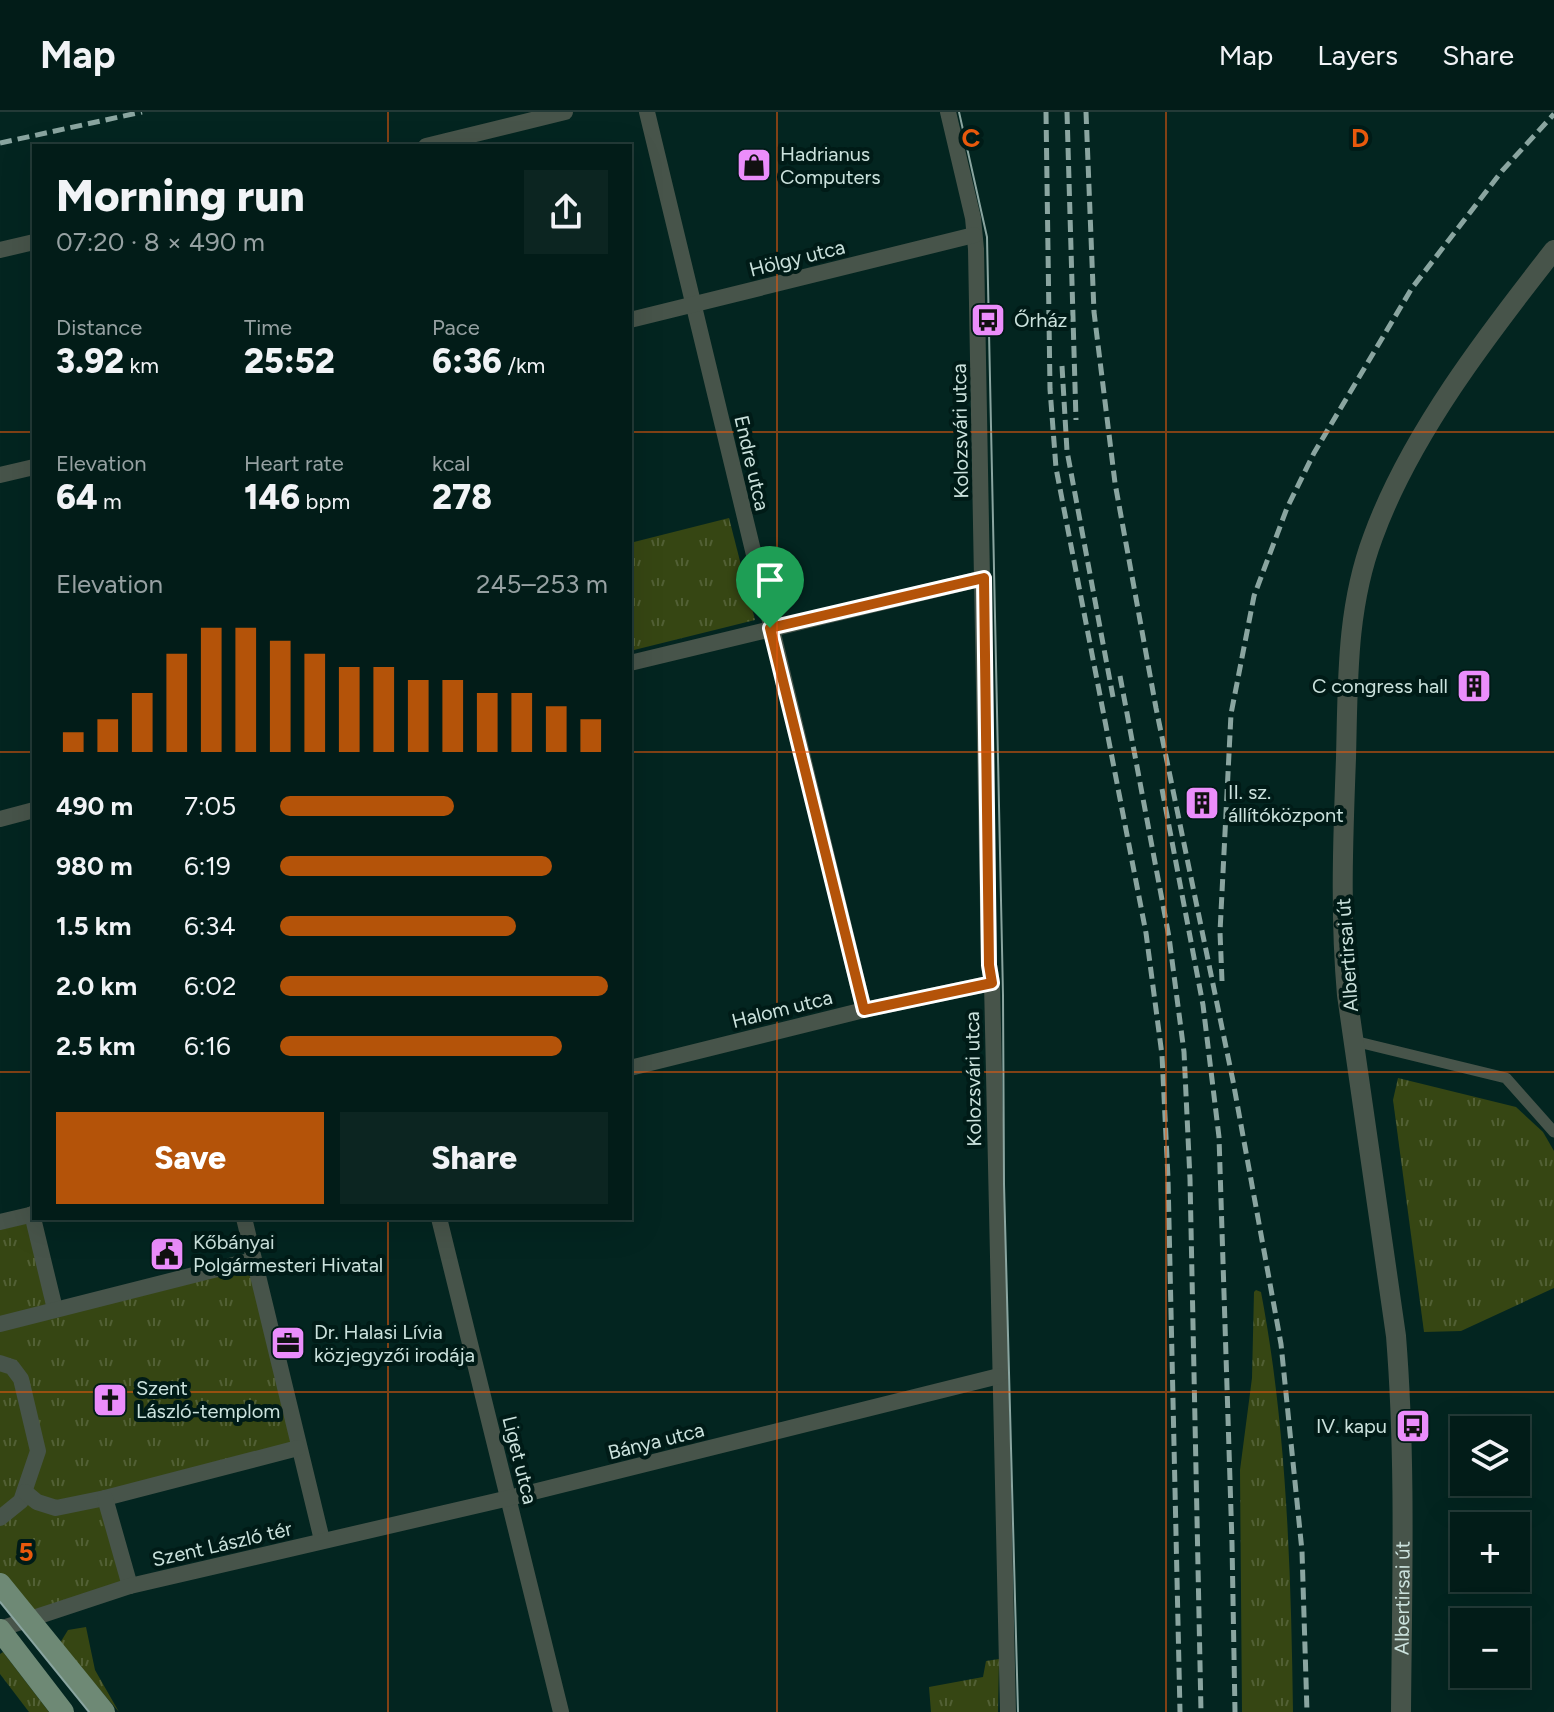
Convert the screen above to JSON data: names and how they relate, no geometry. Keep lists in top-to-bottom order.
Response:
{
  "streets": {
    "street": [
      "Hölgy utca",
      "Kolozsvári utca",
      "Endre utca",
      "Albertirsai út",
      "Halom utca",
      "Bánya utca",
      "Liget utca",
      "Szent László tér"
    ]
  },
  "crossings": [
    ["Hölgy utca", "Kolozsvári utca"],
    ["Hölgy utca", "Endre utca"],
    ["Kolozsvári utca", "Halom utca"],
    ["Kolozsvári utca", "Bánya utca"],
    ["Endre utca", "Halom utca"],
    ["Bánya utca", "Liget utca"],
    ["Bánya utca", "Szent László tér"]
  ],
  "places": {
    "shop": ["Hadrianus Computers"],
    "bus stop": ["Őrház", "IV. kapu"],
    "building": ["C congress hall", "II. sz. állítóközpont"],
    "public building": ["Kőbányai Polgármesteri Hivatal"],
    "office": ["Dr. Halasi Lívia közjegyzői irodája"],
    "church": ["Szent László-templom"]
  },
  "page": {
    "header": "Map",
    "nav": ["Map", "Layers", "Share"],
    "heading": ["Morning run", "07:20 · 8 × 490 m"],
    "stats": [
      ["Distance", "3.92 km"],
      ["Time", "25:52"],
      ["Pace", "6:36 /km"],
      ["Elevation", "64 m"],
      ["Heart rate", "146 bpm"],
      ["kcal", "278"]
    ],
    "chart": ["Elevation", "245–253 m"],
    "list": [
      {
        "name": "490 m",
        "note": "7:05"
      },
      {
        "name": "980 m",
        "note": "6:19"
      },
      {
        "name": "1.5 km",
        "note": "6:34"
      },
      {
        "name": "2.0 km",
        "note": "6:02"
      },
      {
        "name": "2.5 km",
        "note": "6:16"
      }
    ],
    "buttons": ["Save", "Share"],
    "map_buttons": ["+", "−"]
  },
  "grid": {
    "columns": ["C", "D"],
    "rows": ["5"]
  }
}
